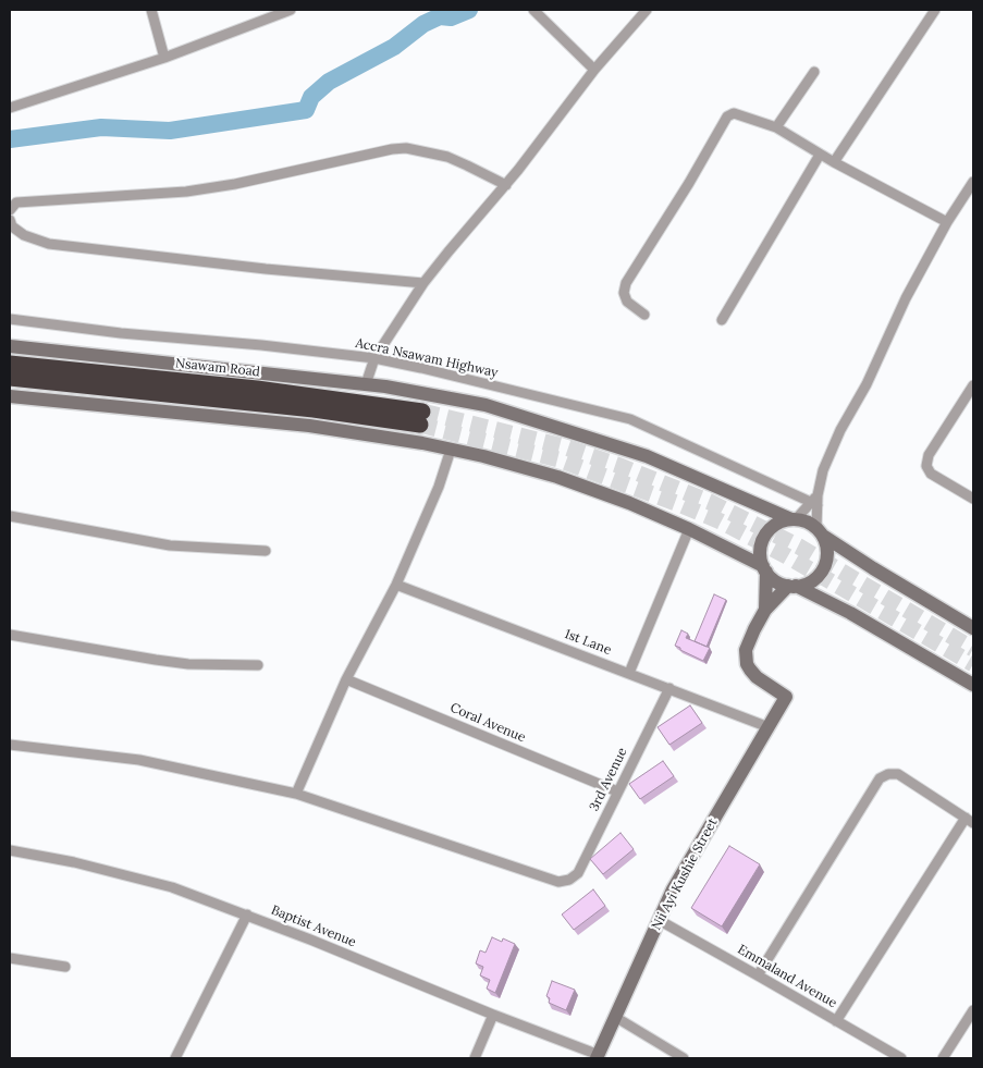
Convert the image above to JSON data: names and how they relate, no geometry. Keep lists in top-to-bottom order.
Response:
{
  "streets": {
    "highway": ["Nsawam Road"],
    "main road": ["Nii Ayi Kushie Street"],
    "street": [
      "Accra Nsawam Highway",
      "1st Lane",
      "Coral Avenue",
      "3rd Avenue",
      "Baptist Avenue",
      "Emmaland Avenue"
    ]
  },
  "crossings": [
    ["1st Lane", "3rd Avenue"],
    ["1st Lane", "Nii Ayi Kushie Street"],
    ["Coral Avenue", "3rd Avenue"],
    ["Nii Ayi Kushie Street", "Baptist Avenue"],
    ["Nii Ayi Kushie Street", "Emmaland Avenue"]
  ]
}
